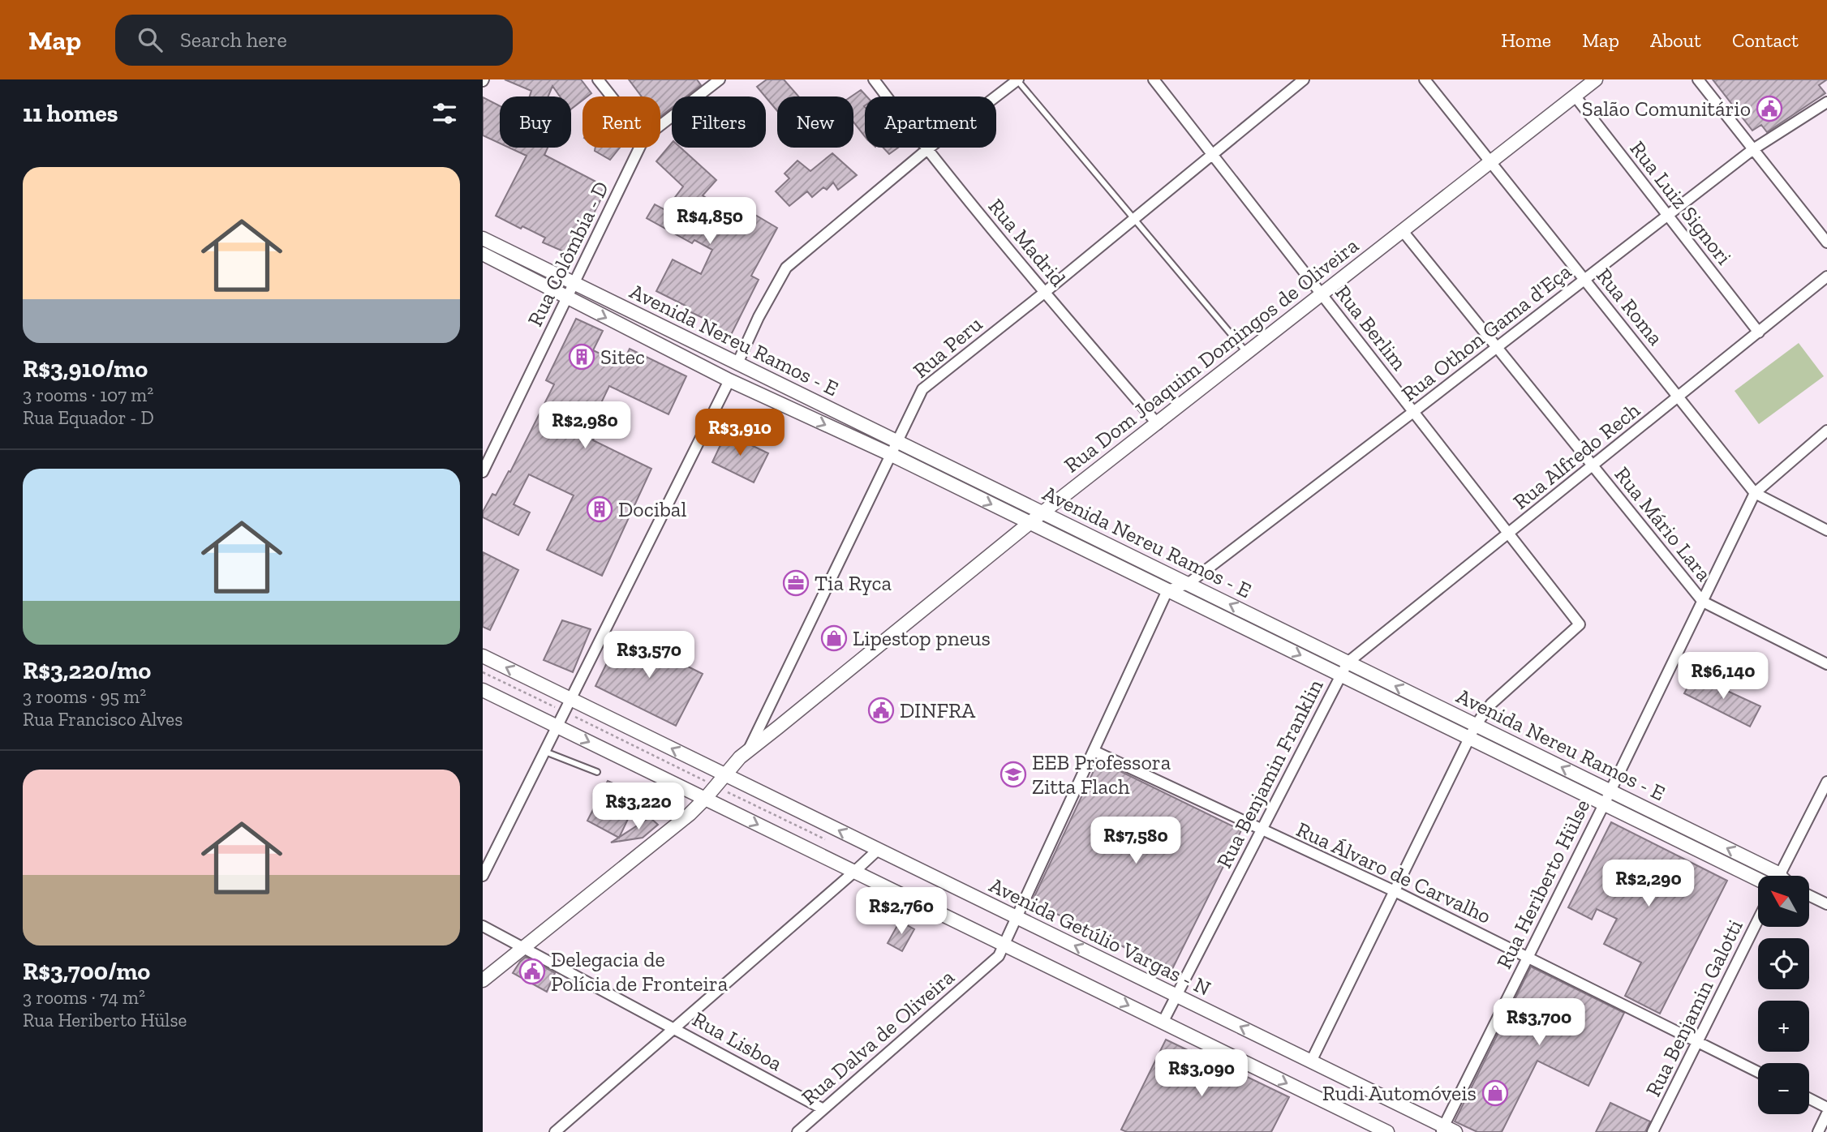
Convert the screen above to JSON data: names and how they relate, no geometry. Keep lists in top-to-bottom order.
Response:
{
  "streets": {
    "street": [
      "Rua Luiz Signori",
      "Rua Madrid",
      "Rua Colômbia - D",
      "Rua Roma",
      "Rua Berlim",
      "Rua Othon Gama d'Eça",
      "Avenida Nereu Ramos - E",
      "Rua Peru",
      "Rua Dom Joaquim Domingos de Oliveira",
      "Rua Alfredo Rech",
      "Rua Mário Lara",
      "Rua Benjamin Franklin",
      "Rua Álvaro de Carvalho",
      "Rua Heriberto Hülse",
      "Avenida Getúlio Vargas - N",
      "Rua Benjamin Galotti",
      "Rua Dalva de Oliveira",
      "Rua Lisboa"
    ]
  },
  "crossings": [
    ["Rua Luiz Signori", "Rua Othon Gama d'Eça"],
    ["Rua Luiz Signori", "Rua Dom Joaquim Domingos de Oliveira"],
    ["Rua Luiz Signori", "Rua Alfredo Rech"],
    ["Rua Madrid", "Rua Peru"],
    ["Rua Madrid", "Rua Dom Joaquim Domingos de Oliveira"],
    ["Rua Colômbia - D", "Avenida Nereu Ramos - E"],
    ["Rua Roma", "Rua Othon Gama d'Eça"],
    ["Rua Roma", "Rua Dom Joaquim Domingos de Oliveira"],
    ["Rua Roma", "Rua Alfredo Rech"],
    ["Rua Roma", "Rua Heriberto Hülse"],
    ["Rua Berlim", "Rua Othon Gama d'Eça"],
    ["Rua Berlim", "Avenida Nereu Ramos - E"],
    ["Rua Berlim", "Rua Peru"],
    ["Rua Berlim", "Rua Dom Joaquim Domingos de Oliveira"],
    ["Rua Berlim", "Rua Alfredo Rech"],
    ["Rua Othon Gama d'Eça", "Avenida Nereu Ramos - E"],
    ["Rua Othon Gama d'Eça", "Rua Mário Lara"],
    ["Rua Othon Gama d'Eça", "Rua Dalva de Oliveira"],
    ["Avenida Nereu Ramos - E", "Rua Peru"],
    ["Avenida Nereu Ramos - E", "Rua Dom Joaquim Domingos de Oliveira"],
    ["Avenida Nereu Ramos - E", "Rua Alfredo Rech"],
    ["Avenida Nereu Ramos - E", "Rua Benjamin Franklin"],
    ["Avenida Nereu Ramos - E", "Rua Heriberto Hülse"],
    ["Avenida Nereu Ramos - E", "Rua Dalva de Oliveira"],
    ["Rua Peru", "Rua Dom Joaquim Domingos de Oliveira"],
    ["Rua Dom Joaquim Domingos de Oliveira", "Rua Mário Lara"],
    ["Rua Dom Joaquim Domingos de Oliveira", "Avenida Getúlio Vargas - N"],
    ["Rua Dom Joaquim Domingos de Oliveira", "Rua Lisboa"],
    ["Rua Alfredo Rech", "Rua Mário Lara"],
    ["Rua Alfredo Rech", "Rua Benjamin Franklin"],
    ["Rua Mário Lara", "Rua Heriberto Hülse"],
    ["Rua Benjamin Franklin", "Rua Álvaro de Carvalho"],
    ["Rua Benjamin Franklin", "Avenida Getúlio Vargas - N"],
    ["Rua Álvaro de Carvalho", "Rua Heriberto Hülse"],
    ["Rua Álvaro de Carvalho", "Rua Benjamin Galotti"],
    ["Rua Álvaro de Carvalho", "Rua Dalva de Oliveira"],
    ["Rua Heriberto Hülse", "Avenida Getúlio Vargas - N"],
    ["Avenida Getúlio Vargas - N", "Rua Dalva de Oliveira"],
    ["Rua Dalva de Oliveira", "Rua Lisboa"]
  ],
  "places": {
    "public building": ["Salão Comunitário", "DINFRA", "Delegacia de Polícia de Fronteira"],
    "building": ["Sitec", "Docibal"],
    "office": ["Tia Ryca"],
    "shop": ["Lipestop pneus", "Rudi Automóveis"],
    "school or university": ["EEB Professora Zitta Flach"]
  },
  "north": "top left",
  "page": {
    "header": "Map",
    "search": "Search here",
    "nav": [
      "Home",
      "Map",
      "About",
      "Contact"
    ],
    "heading": "11 homes",
    "chip": [
      "Buy",
      "Rent",
      "Filters",
      "New",
      "Apartment"
    ],
    "list": [
      {
        "name": "R$3,910/mo",
        "note": "3 rooms · 107 m² · Rua Equador - D"
      },
      {
        "name": "R$3,220/mo",
        "note": "3 rooms · 95 m² · Rua Francisco Alves"
      },
      {
        "name": "R$3,700/mo",
        "note": "3 rooms · 74 m² · Rua Heriberto Hülse"
      }
    ],
    "price": [
      "R$4,850",
      "R$2,980",
      "R$3,910",
      "R$3,570",
      "R$6,140",
      "R$3,220",
      "R$7,580",
      "R$2,290",
      "R$2,760",
      "R$3,700",
      "R$3,090"
    ],
    "map_buttons": ["+", "−"]
  }
}
